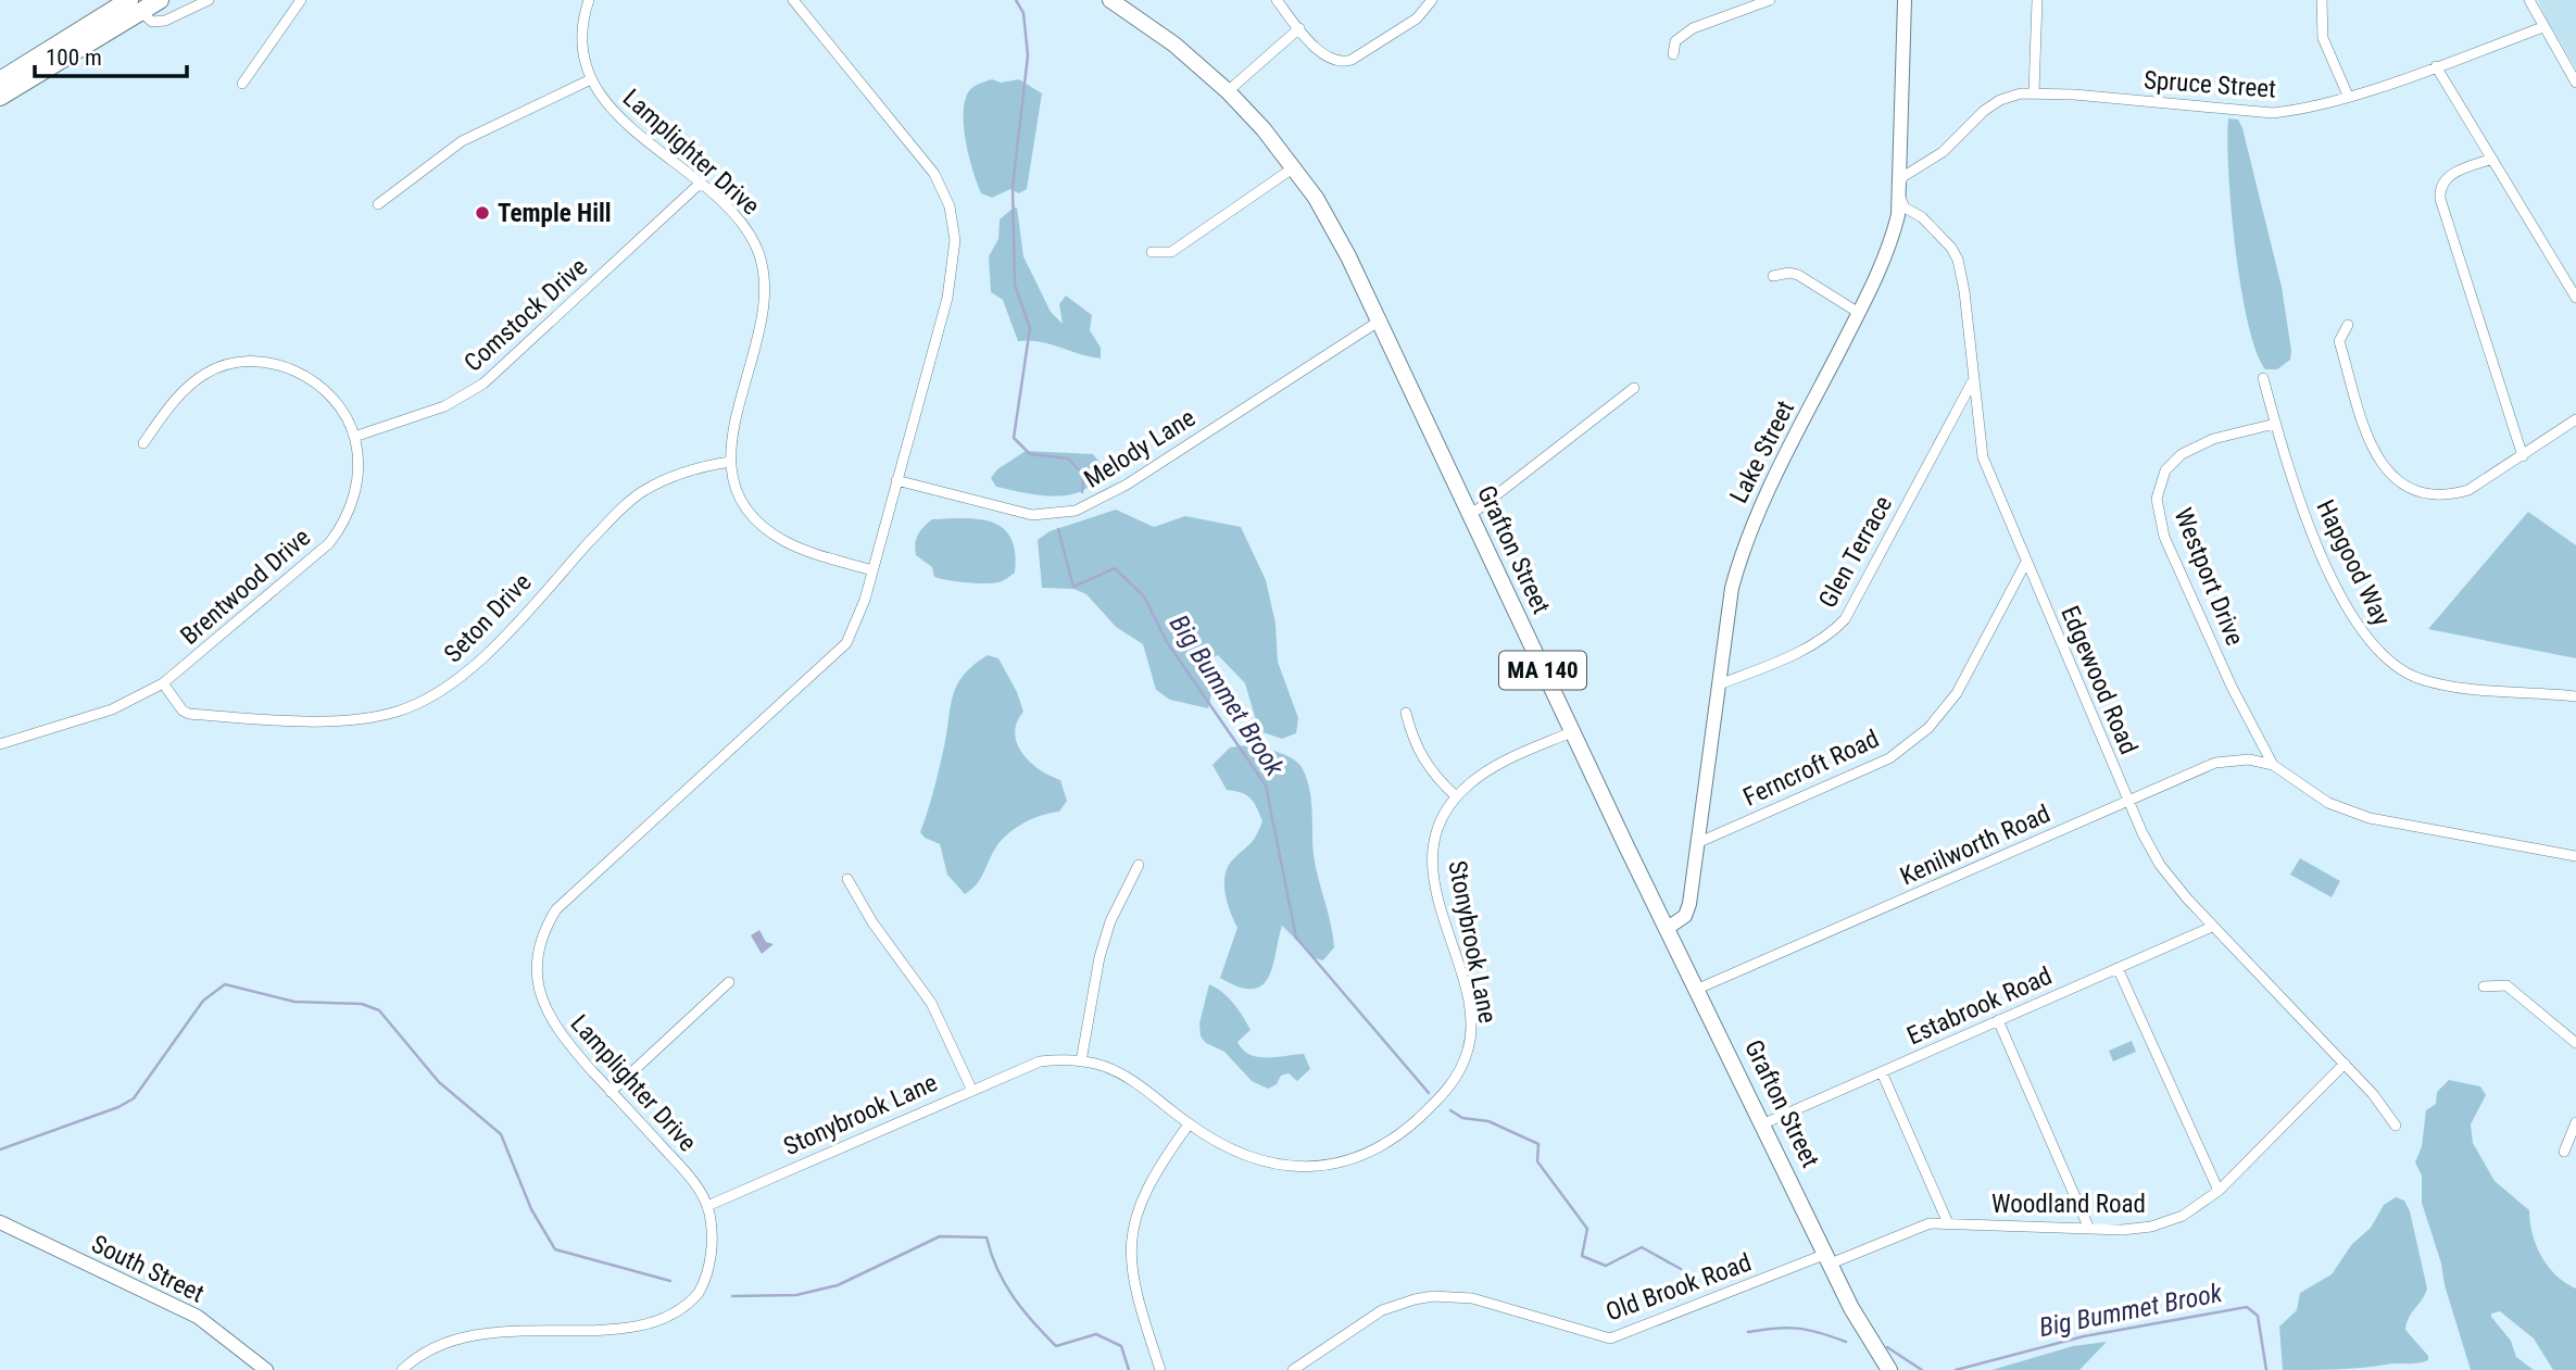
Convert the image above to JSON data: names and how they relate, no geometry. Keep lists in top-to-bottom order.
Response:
{
  "streets": {
    "main road": ["Grafton Street", "MA 140"],
    "street": [
      "Spruce Street",
      "Lamplighter Drive",
      "Comstock Drive",
      "Melody Lane",
      "Lake Street",
      "Glen Terrace",
      "Hapgood Way",
      "Westport Drive",
      "Brentwood Drive",
      "Seton Drive",
      "Edgewood Road",
      "Ferncroft Road",
      "Kenilworth Road",
      "Stonybrook Lane",
      "Estabrook Road",
      "Woodland Road",
      "South Street",
      "Old Brook Road"
    ]
  },
  "crossings": [
    ["Spruce Street", "Lake Street"],
    ["Spruce Street", "Edgewood Road"],
    ["Lamplighter Drive", "Comstock Drive"],
    ["Lamplighter Drive", "Melody Lane"],
    ["Lamplighter Drive", "Seton Drive"],
    ["Lamplighter Drive", "Stonybrook Lane"],
    ["Comstock Drive", "Brentwood Drive"],
    ["Melody Lane", "Grafton Street"],
    ["Lake Street", "Grafton Street"],
    ["Lake Street", "Glen Terrace"],
    ["Lake Street", "Edgewood Road"],
    ["Lake Street", "Ferncroft Road"],
    ["Grafton Street", "MA 140"],
    ["Grafton Street", "Kenilworth Road"],
    ["Grafton Street", "Stonybrook Lane"],
    ["Grafton Street", "Estabrook Road"],
    ["Grafton Street", "Woodland Road"],
    ["Grafton Street", "Old Brook Road"],
    ["Glen Terrace", "Edgewood Road"],
    ["Hapgood Way", "Westport Drive"],
    ["Westport Drive", "Kenilworth Road"],
    ["Brentwood Drive", "Seton Drive"],
    ["Edgewood Road", "Ferncroft Road"],
    ["Edgewood Road", "Kenilworth Road"],
    ["Edgewood Road", "Estabrook Road"],
    ["Edgewood Road", "Woodland Road"],
    ["Woodland Road", "Old Brook Road"]
  ],
  "water": ["Big Bummet Brook"],
  "places": ["Temple Hill"],
  "scale_bar": "100 m"
}
